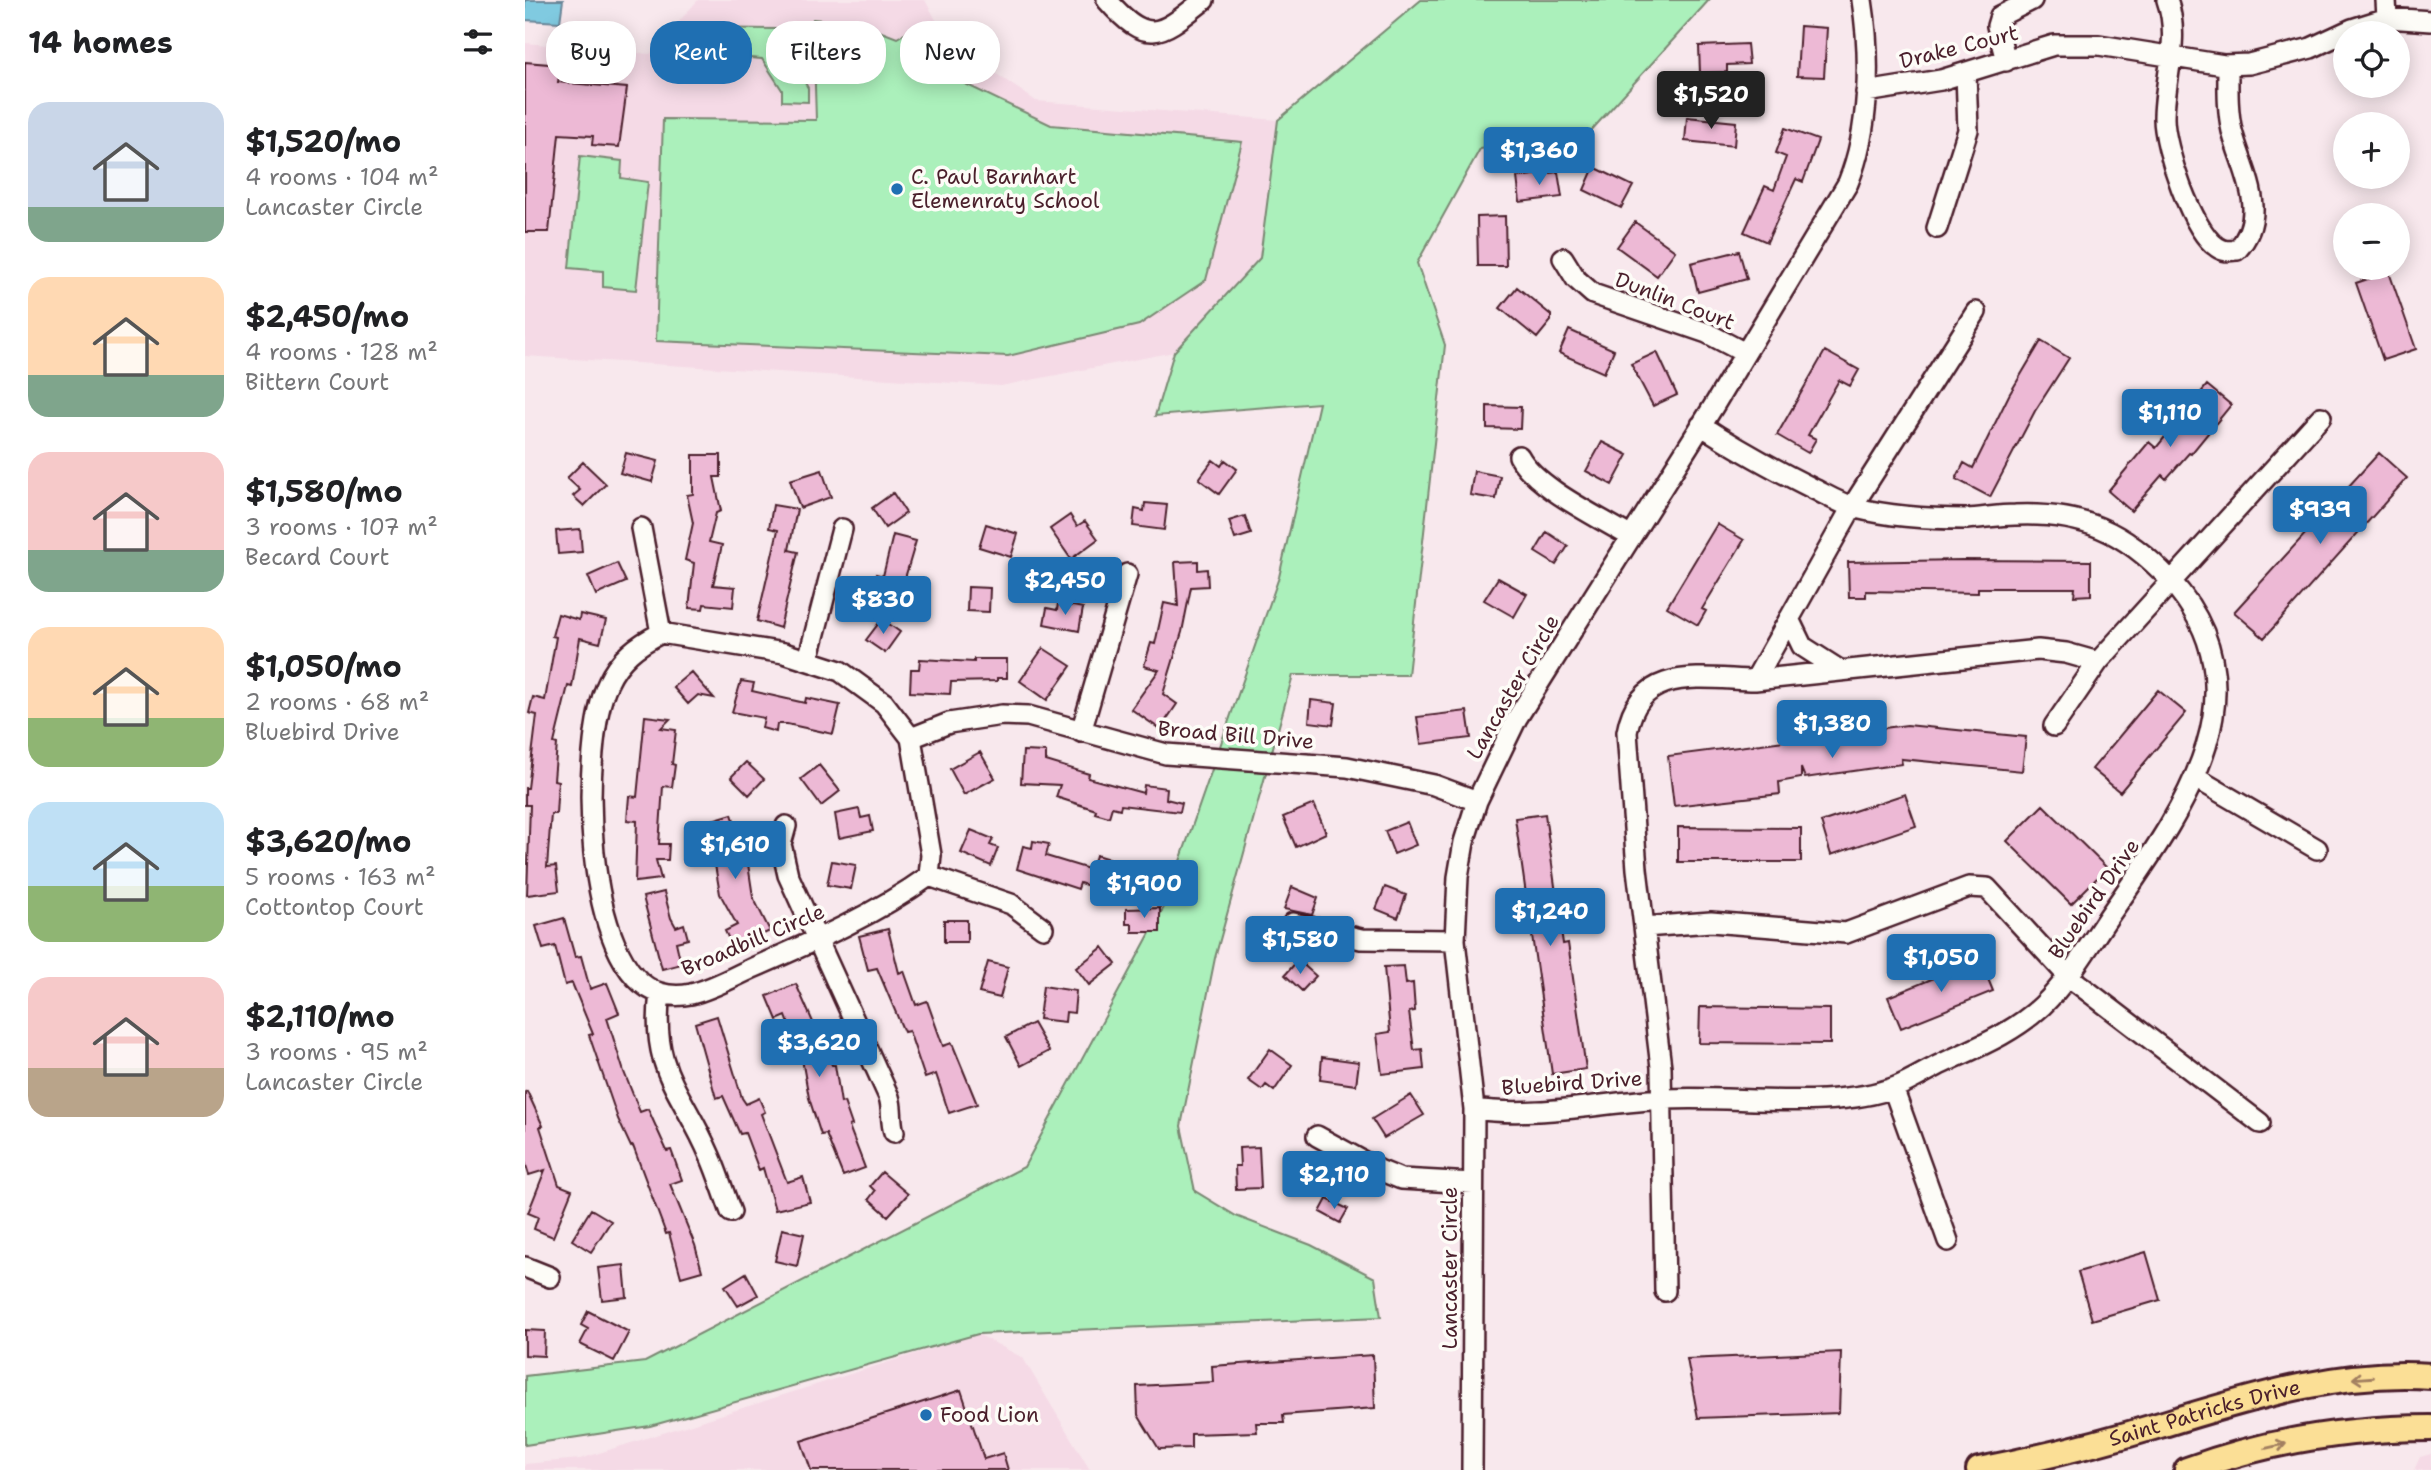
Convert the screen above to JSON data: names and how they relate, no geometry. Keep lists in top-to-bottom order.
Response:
{
  "streets": {
    "main road": ["Saint Patricks Drive"],
    "street": [
      "Drake Court",
      "Dunlin Court",
      "Lancaster Circle",
      "Broad Bill Drive",
      "Bluebird Drive",
      "Broadbill Circle"
    ]
  },
  "crossings": [
    ["Drake Court", "Lancaster Circle"],
    ["Dunlin Court", "Lancaster Circle"],
    ["Lancaster Circle", "Broad Bill Drive"],
    ["Lancaster Circle", "Bluebird Drive"]
  ],
  "places": ["C. Paul Barnhart Elemenraty School", "Food Lion"],
  "page": {
    "heading": "14 homes",
    "map_buttons": ["+", "−"],
    "chip": [
      "Buy",
      "Rent",
      "Filters",
      "New"
    ],
    "price": [
      "$1,520",
      "$1,360",
      "$1,110",
      "$939",
      "$2,450",
      "$830",
      "$1,380",
      "$1,610",
      "$1,900",
      "$1,240",
      "$1,580",
      "$1,050",
      "$3,620",
      "$2,110"
    ],
    "list": [
      {
        "name": "$1,520/mo",
        "note": "4 rooms · 104 m² · Lancaster Circle"
      },
      {
        "name": "$2,450/mo",
        "note": "4 rooms · 128 m² · Bittern Court"
      },
      {
        "name": "$1,580/mo",
        "note": "3 rooms · 107 m² · Becard Court"
      },
      {
        "name": "$1,050/mo",
        "note": "2 rooms · 68 m² · Bluebird Drive"
      },
      {
        "name": "$3,620/mo",
        "note": "5 rooms · 163 m² · Cottontop Court"
      },
      {
        "name": "$2,110/mo",
        "note": "3 rooms · 95 m² · Lancaster Circle"
      }
    ]
  }
}
